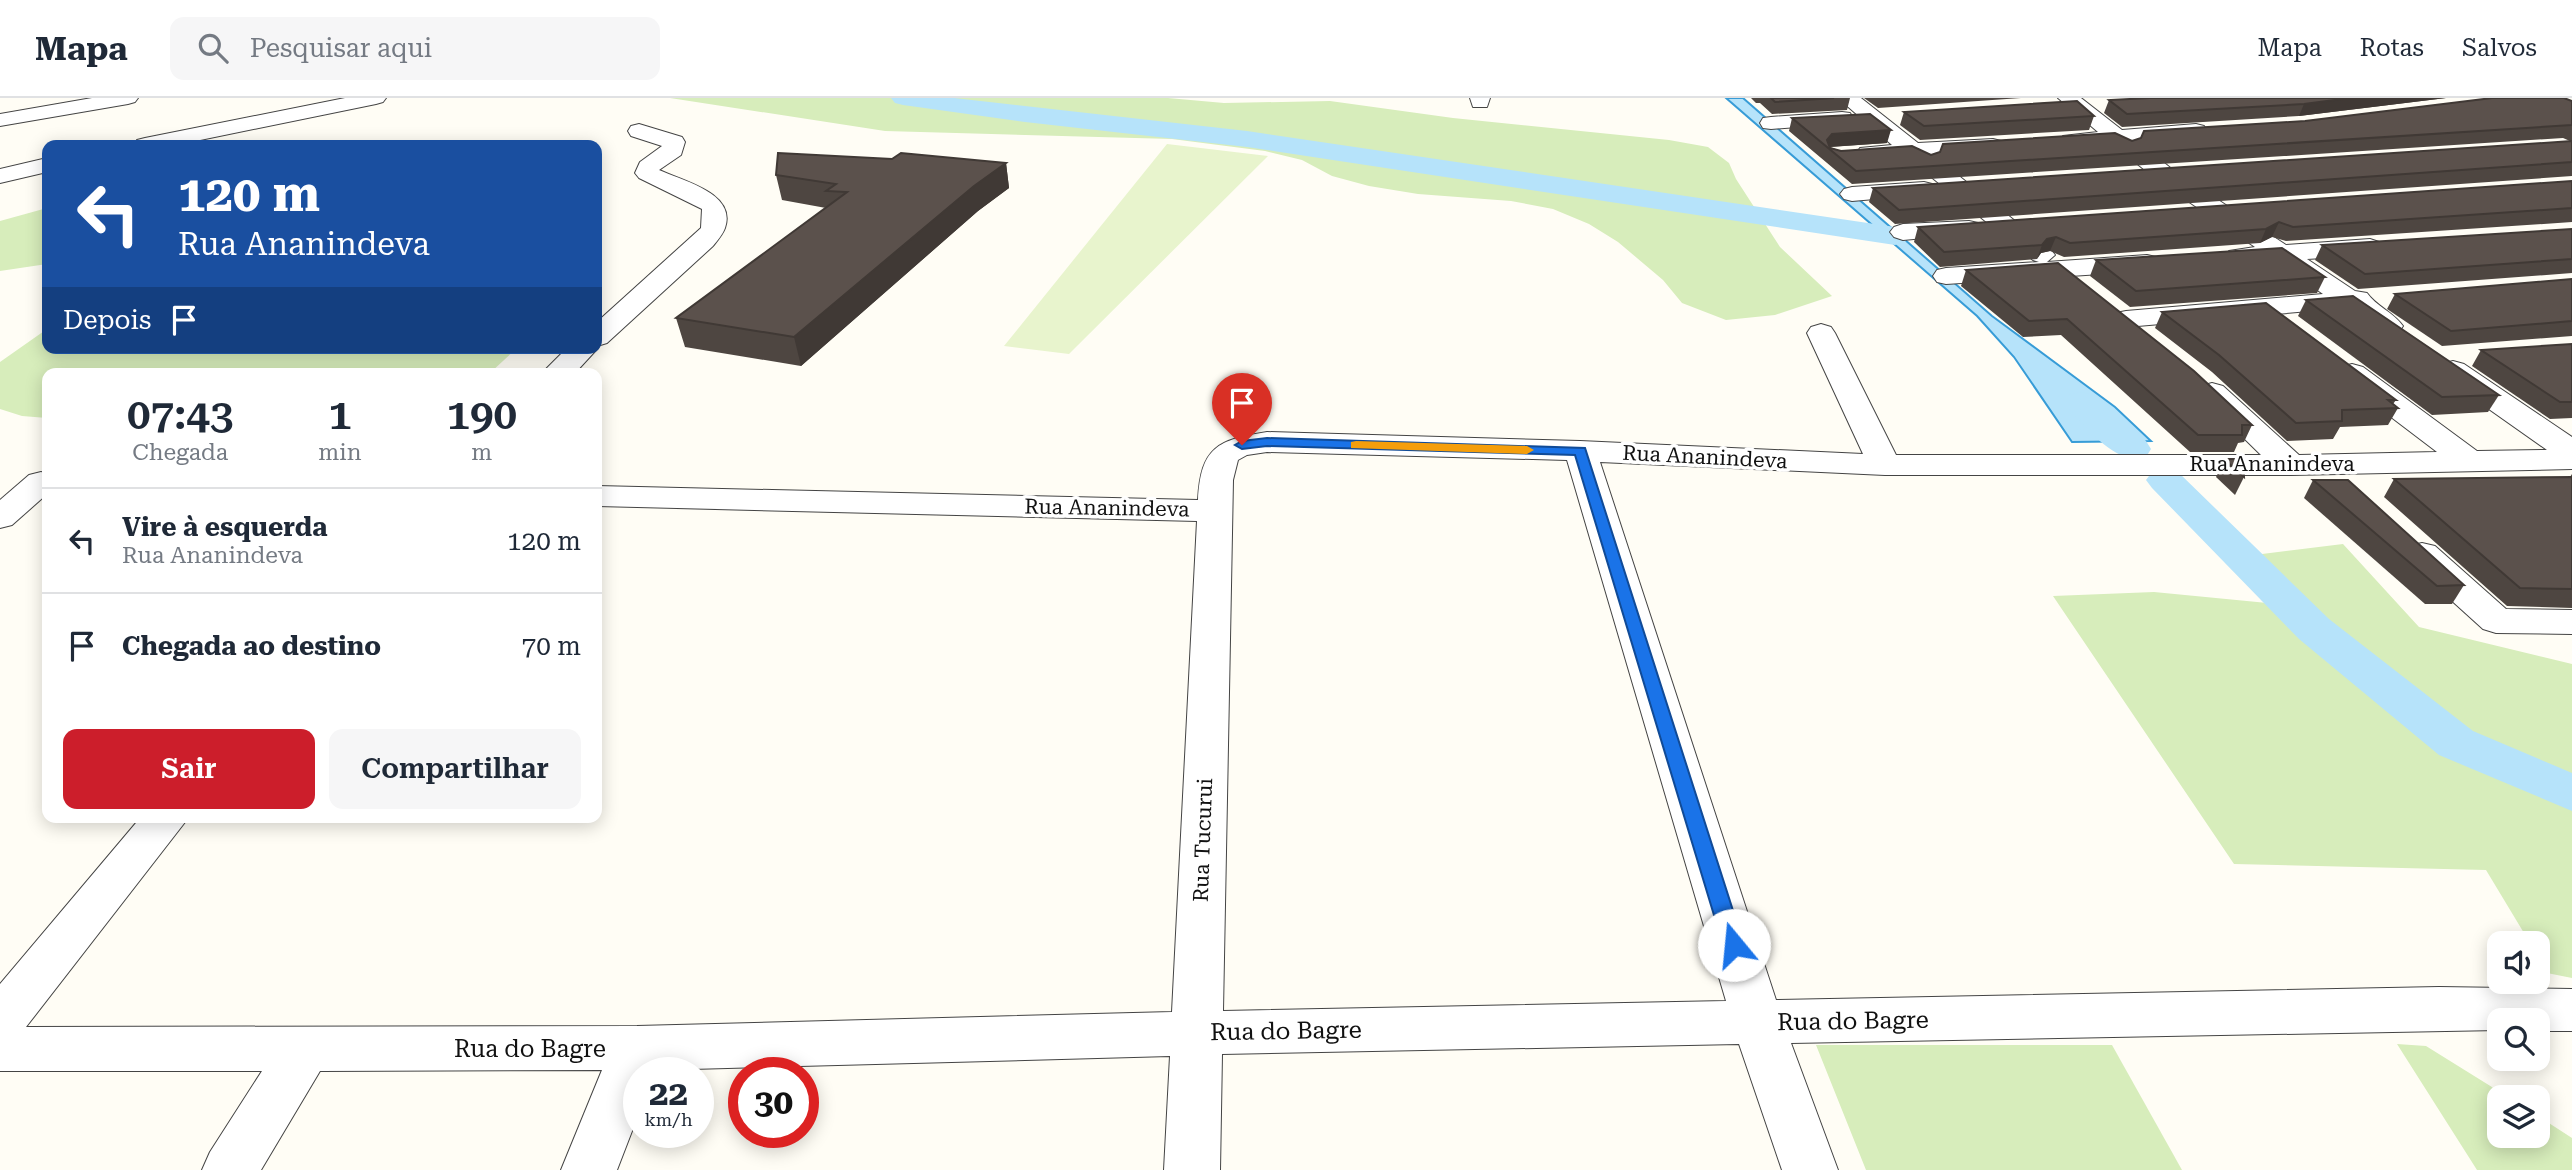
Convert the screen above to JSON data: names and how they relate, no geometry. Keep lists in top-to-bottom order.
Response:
{
  "streets": {
    "street": ["Rua Ananindeva", "Rua Tucurui", "Rua do Bagre"]
  },
  "crossings": [
    ["Rua Ananindeva", "Rua Tucurui"],
    ["Rua Tucurui", "Rua do Bagre"]
  ],
  "page": {
    "header": "Mapa",
    "search": "Pesquisar aqui",
    "nav": ["Mapa", "Rotas", "Salvos"],
    "turn": ["120 m", "Rua Ananindeva"],
    "then": "Depois",
    "eta": [
      "07:43",
      "Chegada",
      "1",
      "min",
      "190",
      "m"
    ],
    "list": [
      {
        "name": "Vire à esquerda",
        "note": "Rua Ananindeva",
        "value": "120 m"
      },
      {
        "name": "Chegada ao destino",
        "value": "70 m"
      }
    ],
    "buttons": ["Sair", "Compartilhar"],
    "speed": "22 km/h",
    "limit": "30"
  }
}
